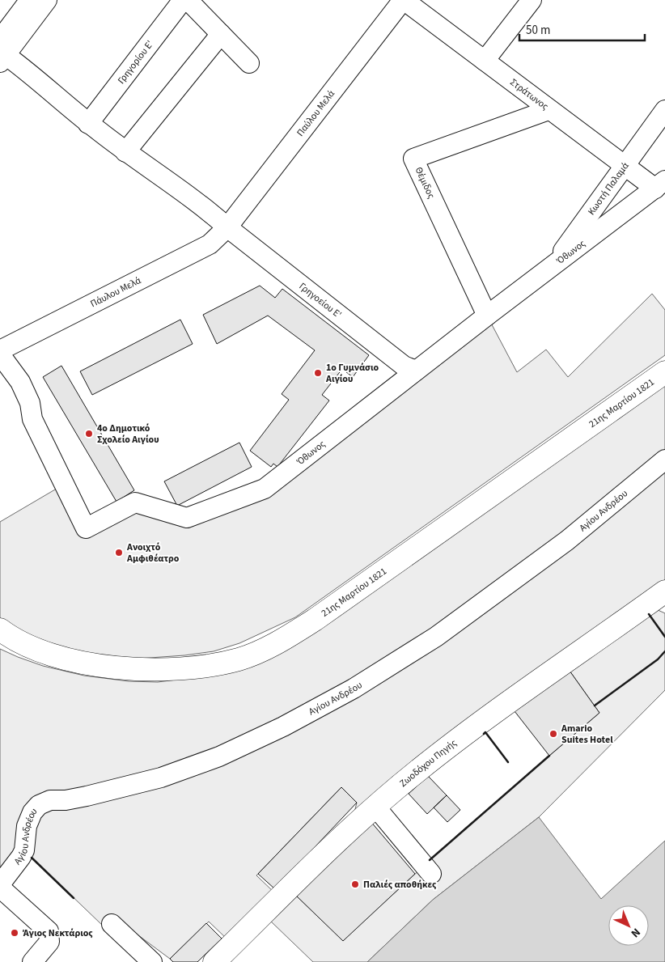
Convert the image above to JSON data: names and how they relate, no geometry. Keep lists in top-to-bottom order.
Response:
{
  "streets": {
    "main road": ["21ης Μαρτίου 1821", "Ζωοδόχου Πηγής"],
    "street": [
      "Γρηγορίου Ε'",
      "Στράτωνος",
      "Παύλου Μελά",
      "Θέμιδος",
      "Κωστή Παλαμά",
      "Όθωνος",
      "Πάυλου Μελά",
      "Γρηγοείου Ε'",
      "Αγίου Ανδρέου"
    ]
  },
  "crossings": [
    ["Στράτωνος", "Παύλου Μελά"],
    ["Στράτωνος", "Θέμιδος"],
    ["Στράτωνος", "Κωστή Παλαμά"],
    ["Στράτωνος", "Όθωνος"],
    ["Παύλου Μελά", "Πάυλου Μελά"],
    ["Παύλου Μελά", "Γρηγοείου Ε'"],
    ["Θέμιδος", "Όθωνος"],
    ["Κωστή Παλαμά", "Όθωνος"],
    ["Όθωνος", "Γρηγοείου Ε'"],
    ["Πάυλου Μελά", "Γρηγοείου Ε'"]
  ],
  "places": [
    "1ο Γυμνάσιο Αιγίου",
    "4ο Δημοτικό Σχολείο Αιγίου",
    "Aνοιχτό Aμφιθέατρο",
    "Amario Suites Hotel",
    "Παλιές αποθήκες",
    "Άγιος Νεκτάριος"
  ],
  "scale_bar": "50 m",
  "north": "bottom right"
}
